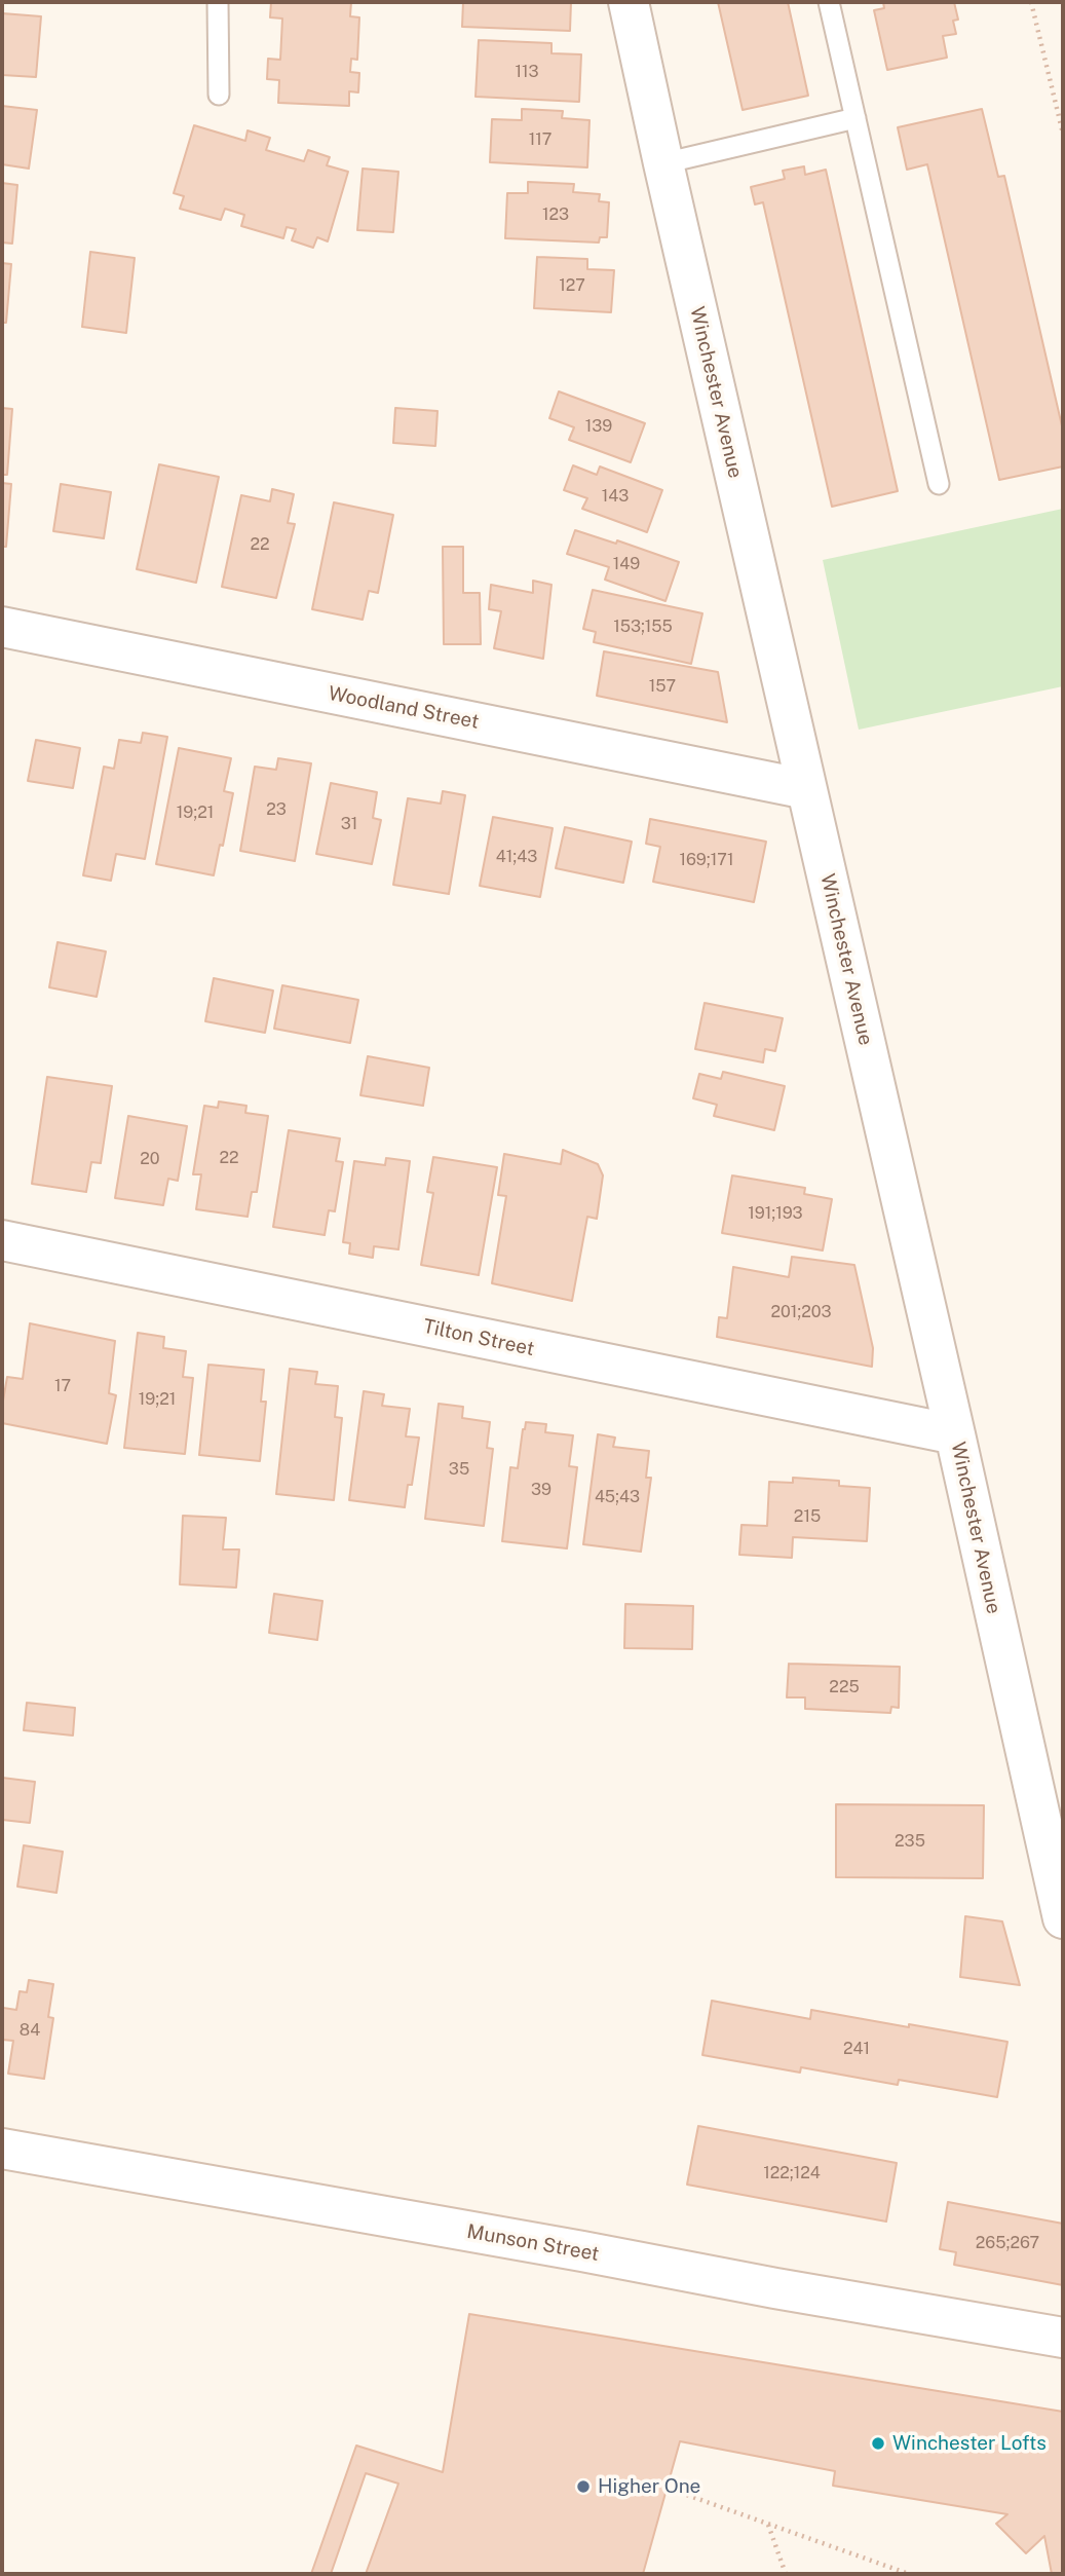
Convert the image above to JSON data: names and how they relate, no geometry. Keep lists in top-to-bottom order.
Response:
{
  "streets": {
    "street": [
      "Winchester Avenue",
      "Woodland Street",
      "Tilton Street",
      "Munson Street"
    ]
  },
  "crossings": [
    ["Winchester Avenue", "Woodland Street"],
    ["Winchester Avenue", "Tilton Street"]
  ],
  "places": ["Winchester Lofts", "Higher One"],
  "house_numbers": [
    "113",
    "117",
    "123",
    "127",
    "139",
    "143",
    "22",
    "149",
    "153;155",
    "157",
    "23",
    "19;21",
    "31",
    "41;43",
    "169;171",
    "22",
    "20",
    "191;193",
    "201;203",
    "17",
    "19;21",
    "35",
    "39",
    "45;43",
    "215",
    "225",
    "235",
    "84",
    "241",
    "122;124",
    "265;267"
  ]
}
